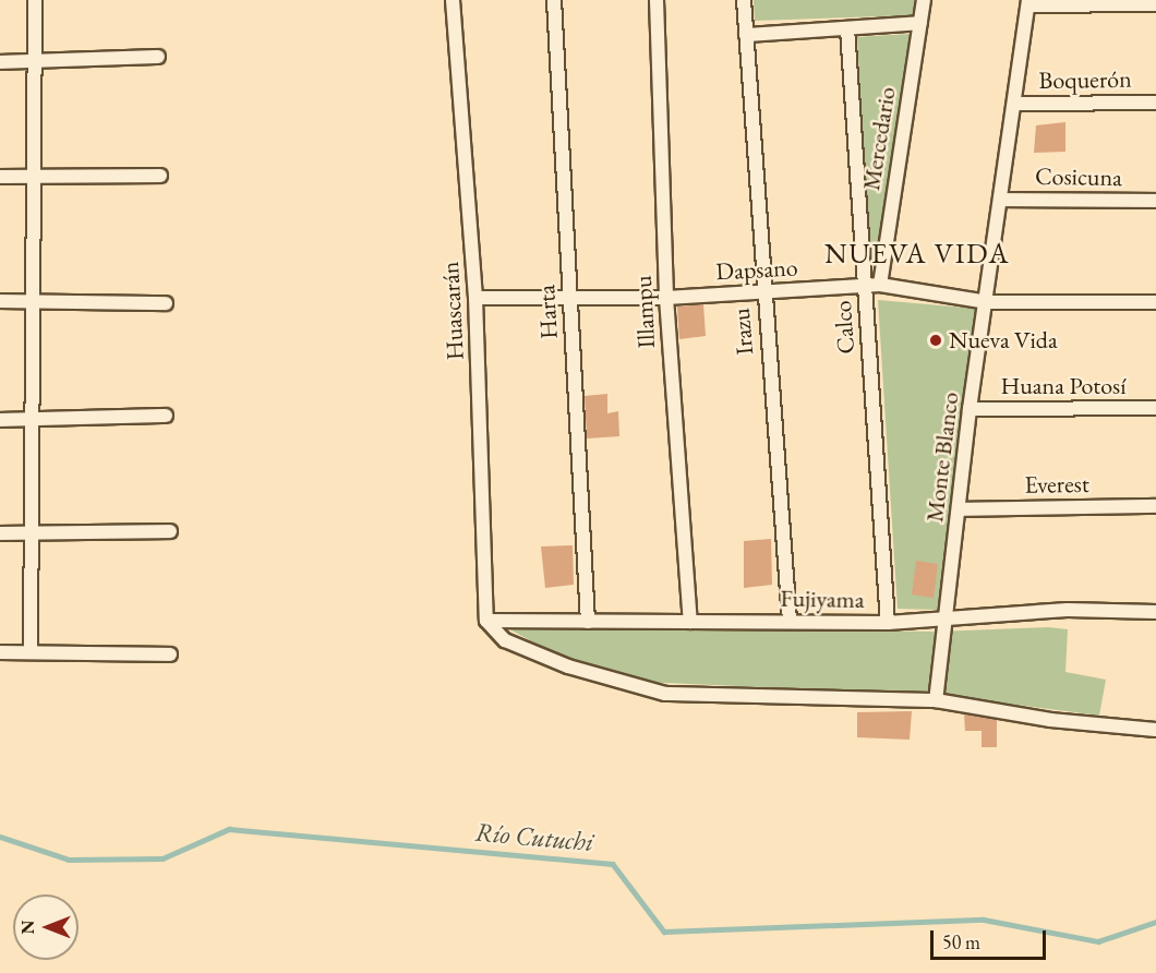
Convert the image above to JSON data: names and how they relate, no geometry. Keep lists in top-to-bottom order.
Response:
{
  "streets": {
    "street": [
      "Boquerón",
      "Mercedario",
      "Cosicuna",
      "Dapsano",
      "Huascarán",
      "Harta",
      "Illampu",
      "Calco",
      "Irazu",
      "Huana Potosí",
      "Monte Blanco",
      "Everest",
      "Fujiyama"
    ]
  },
  "crossings": [
    ["Boquerón", "Monte Blanco"],
    ["Mercedario", "Dapsano"],
    ["Cosicuna", "Monte Blanco"],
    ["Dapsano", "Huascarán"],
    ["Dapsano", "Harta"],
    ["Dapsano", "Illampu"],
    ["Dapsano", "Calco"],
    ["Dapsano", "Irazu"],
    ["Dapsano", "Monte Blanco"],
    ["Huascarán", "Fujiyama"],
    ["Harta", "Fujiyama"],
    ["Illampu", "Fujiyama"],
    ["Calco", "Fujiyama"],
    ["Irazu", "Fujiyama"],
    ["Huana Potosí", "Monte Blanco"],
    ["Monte Blanco", "Everest"],
    ["Monte Blanco", "Fujiyama"]
  ],
  "districts": ["NUEVA VIDA"],
  "water": ["Río Cutuchi"],
  "places": ["Nueva Vida"],
  "scale_bar": "50 m",
  "north": "left"
}
